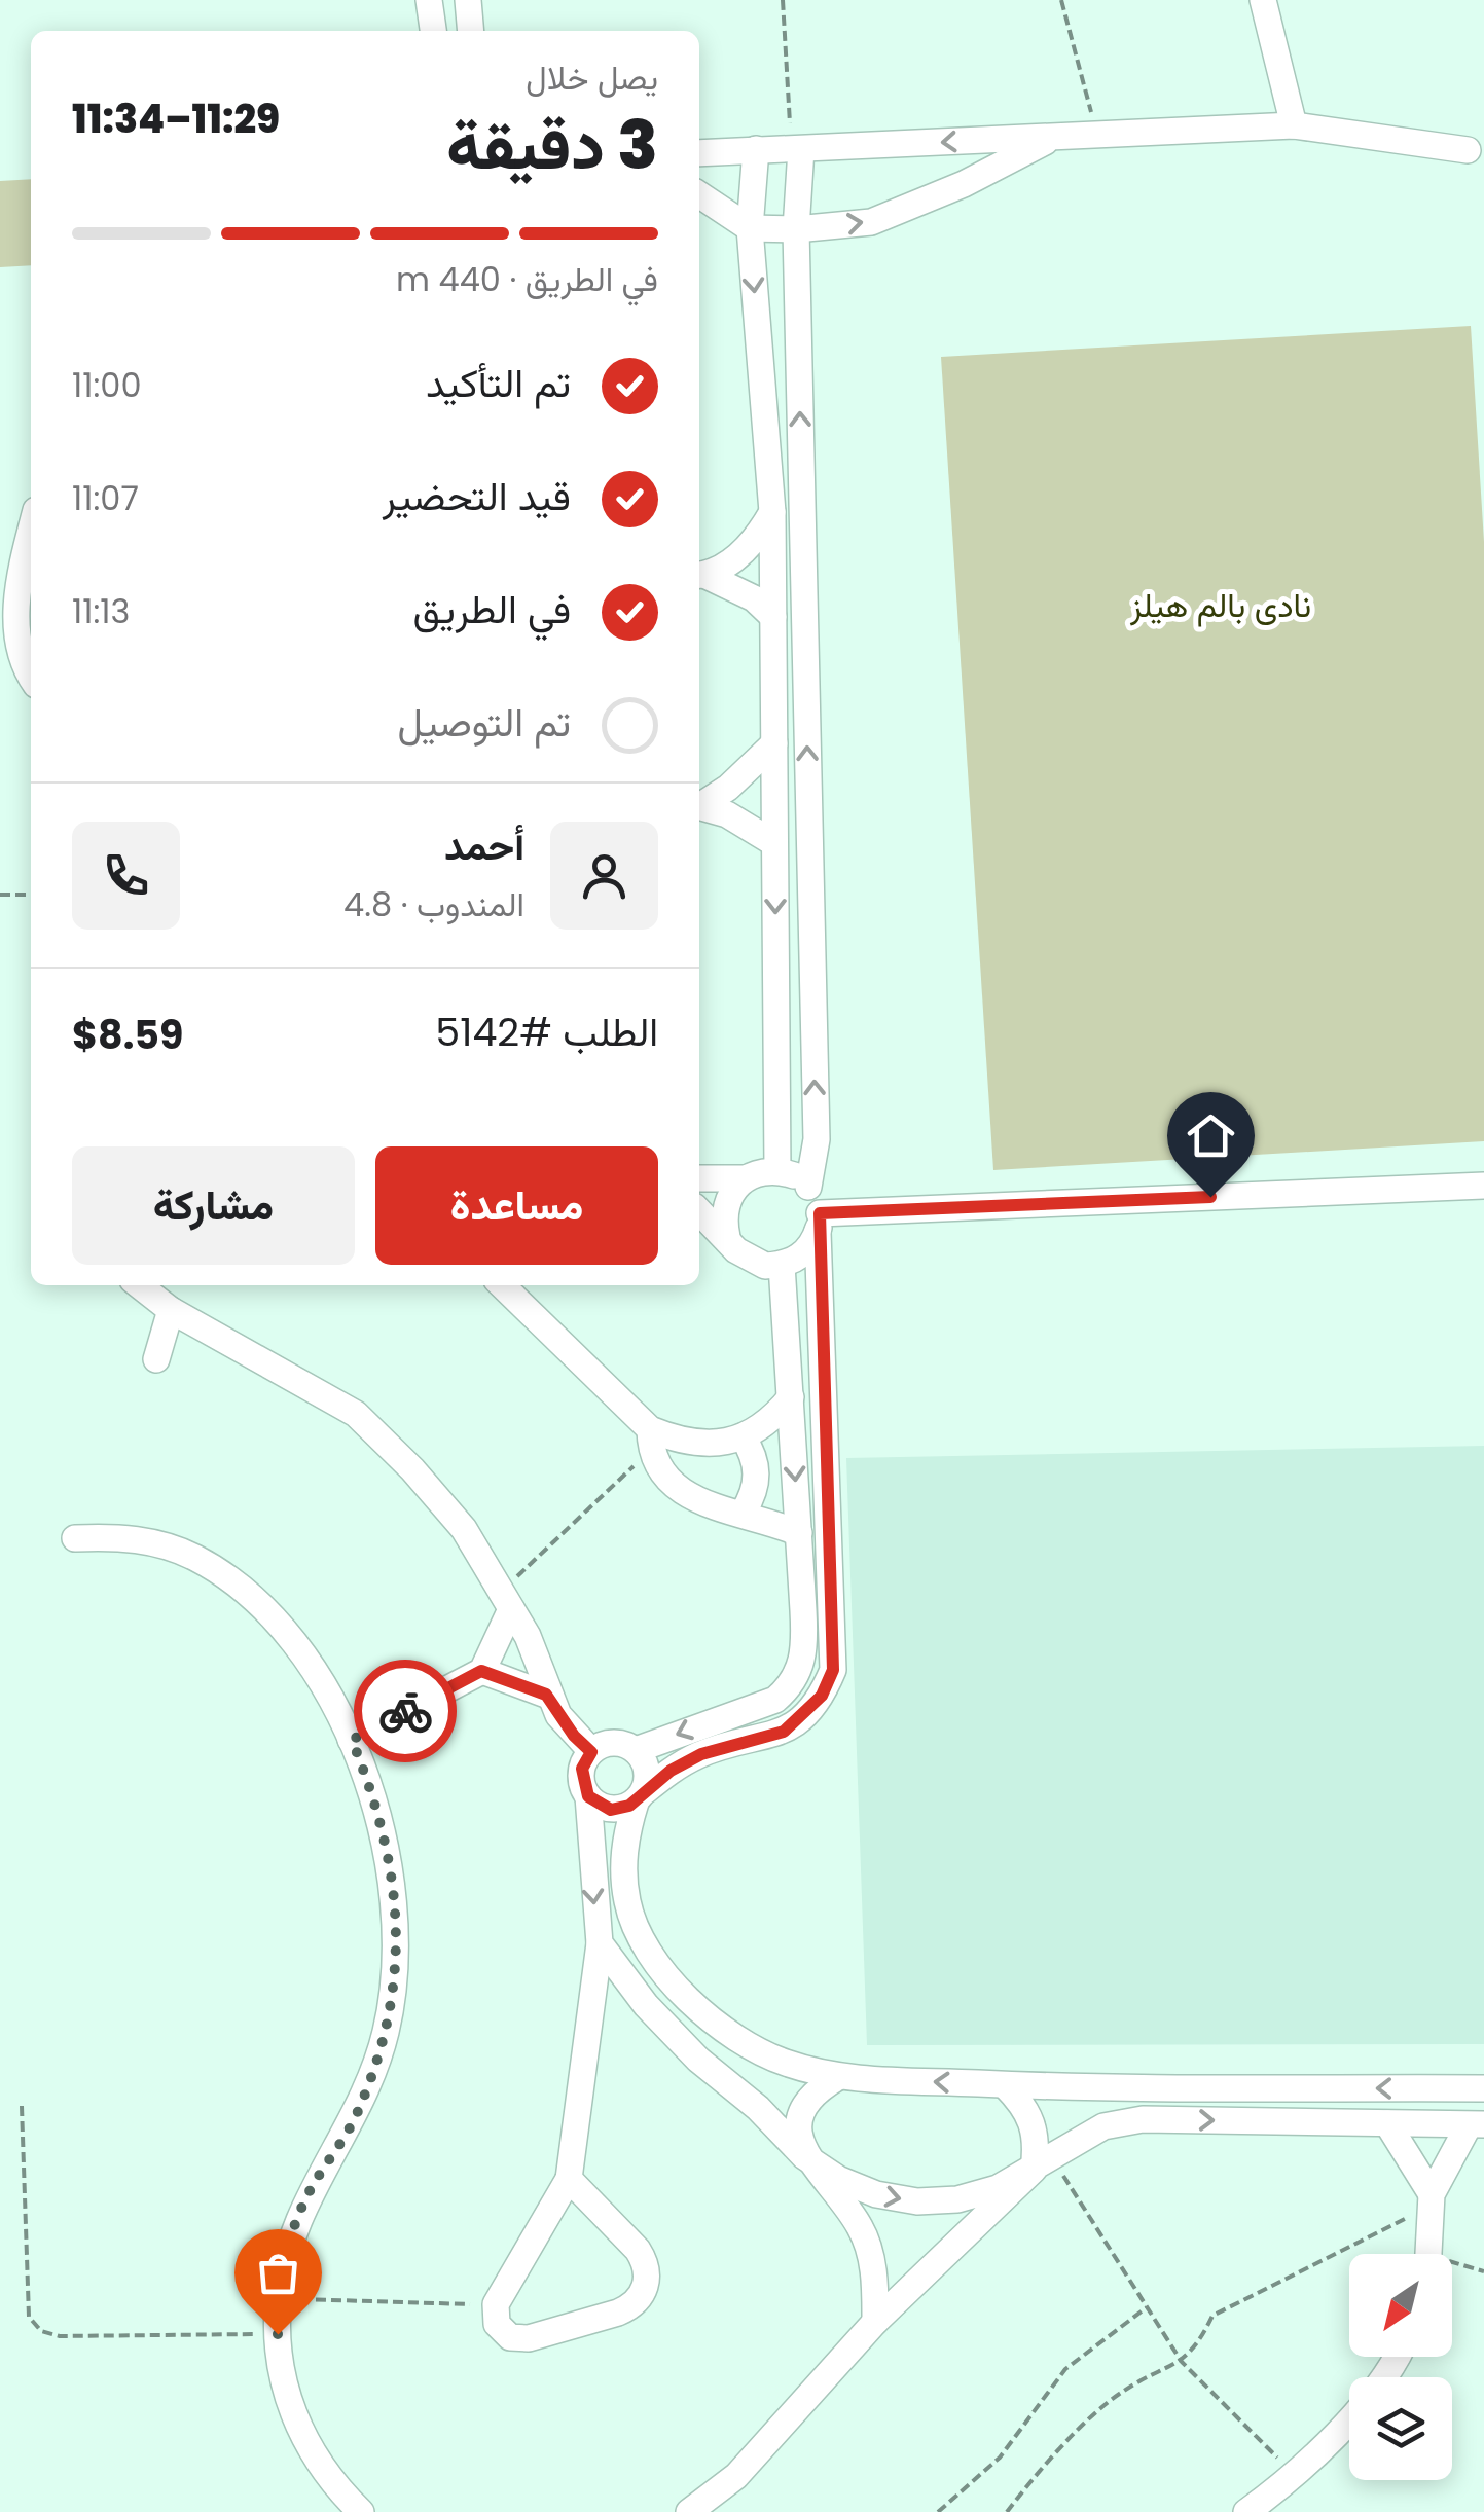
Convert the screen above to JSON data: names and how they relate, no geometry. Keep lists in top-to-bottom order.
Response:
{
  "parks": ["نادى بالم هيلز"],
  "north": "bottom left",
  "page": {
    "heading": ["3 دقيقة", "يصل خلال", "11:29–11:34"],
    "panel": [
      "أحمد",
      "المندوب · 4.8",
      "الطلب #5142",
      "$8.59"
    ],
    "bar": "في الطريق · 440 m",
    "list": [
      ["تم التأكيد", "11:00"],
      ["قيد التحضير", "11:07"],
      ["في الطريق", "11:13"],
      "تم التوصيل"
    ],
    "buttons": ["مساعدة", "مشاركة"]
  }
}
